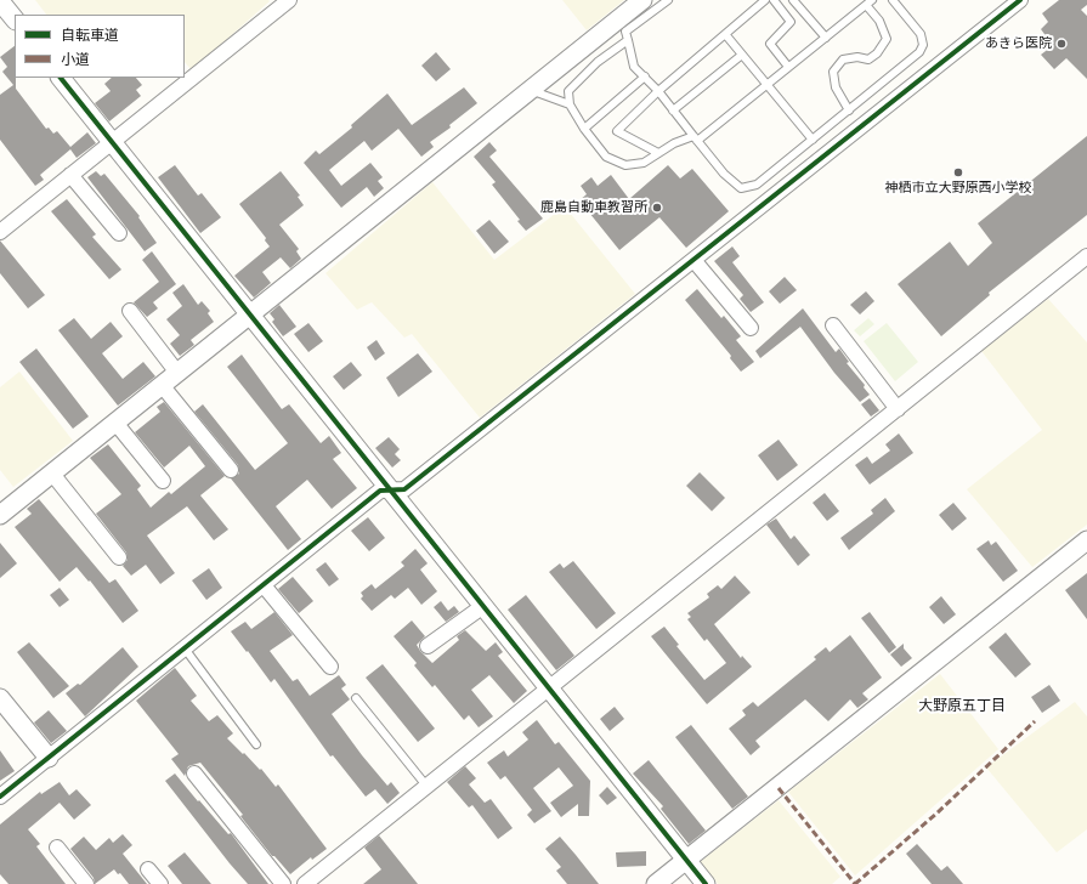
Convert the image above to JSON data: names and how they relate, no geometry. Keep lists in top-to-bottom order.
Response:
{
  "districts": ["大野原五丁目"],
  "places": ["あきら医院", "神栖市立大野原西小学校", "鹿島自動車教習所"],
  "legend": ["自転車道", "小道"]
}
